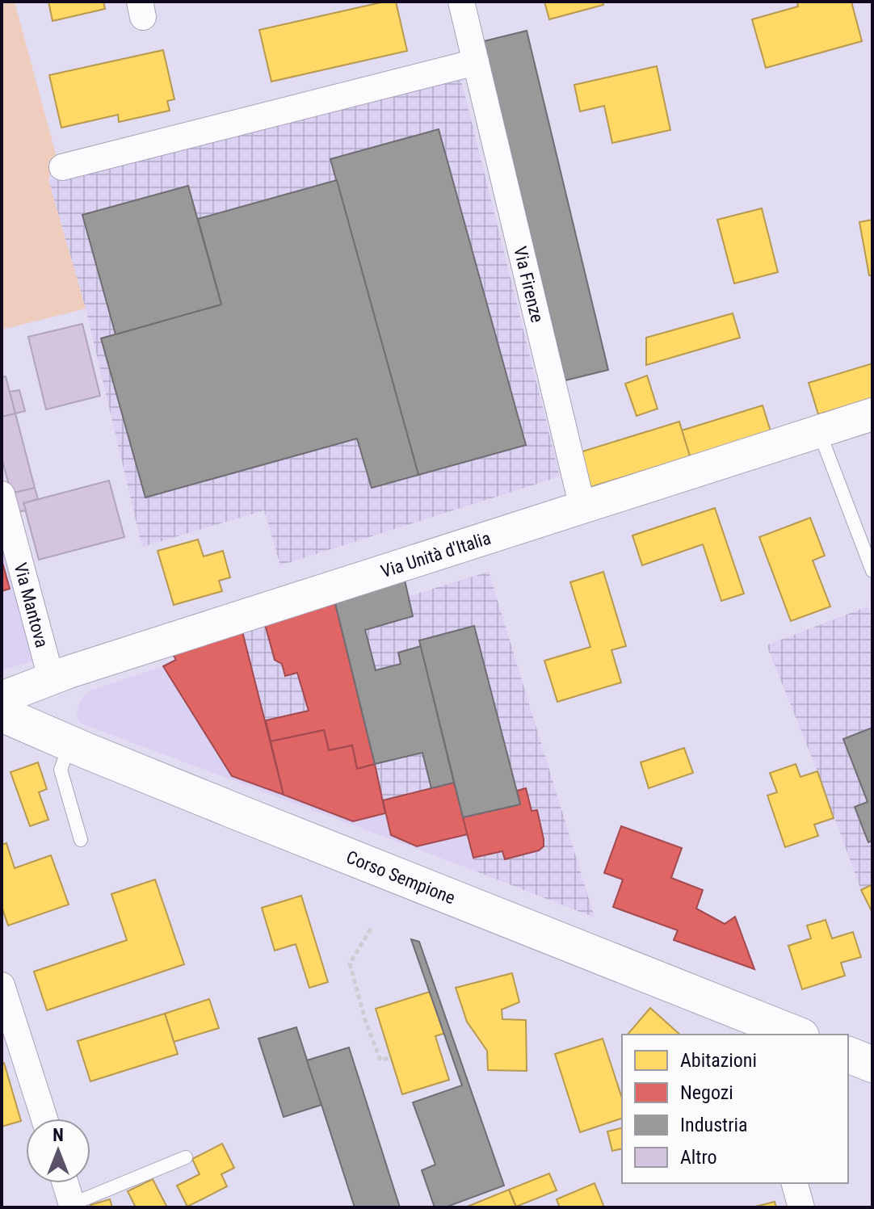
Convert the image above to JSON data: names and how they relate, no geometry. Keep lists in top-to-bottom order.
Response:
{
  "streets": {
    "main road": ["Corso Sempione"],
    "street": ["Via Firenze", "Via Unità d'Italia", "Via Mantova"]
  },
  "crossings": [
    ["Via Firenze", "Via Unità d'Italia"],
    ["Via Unità d'Italia", "Via Mantova"]
  ],
  "legend": [
    "Abitazioni",
    "Negozi",
    "Industria",
    "Altro"
  ],
  "north": "top"
}
